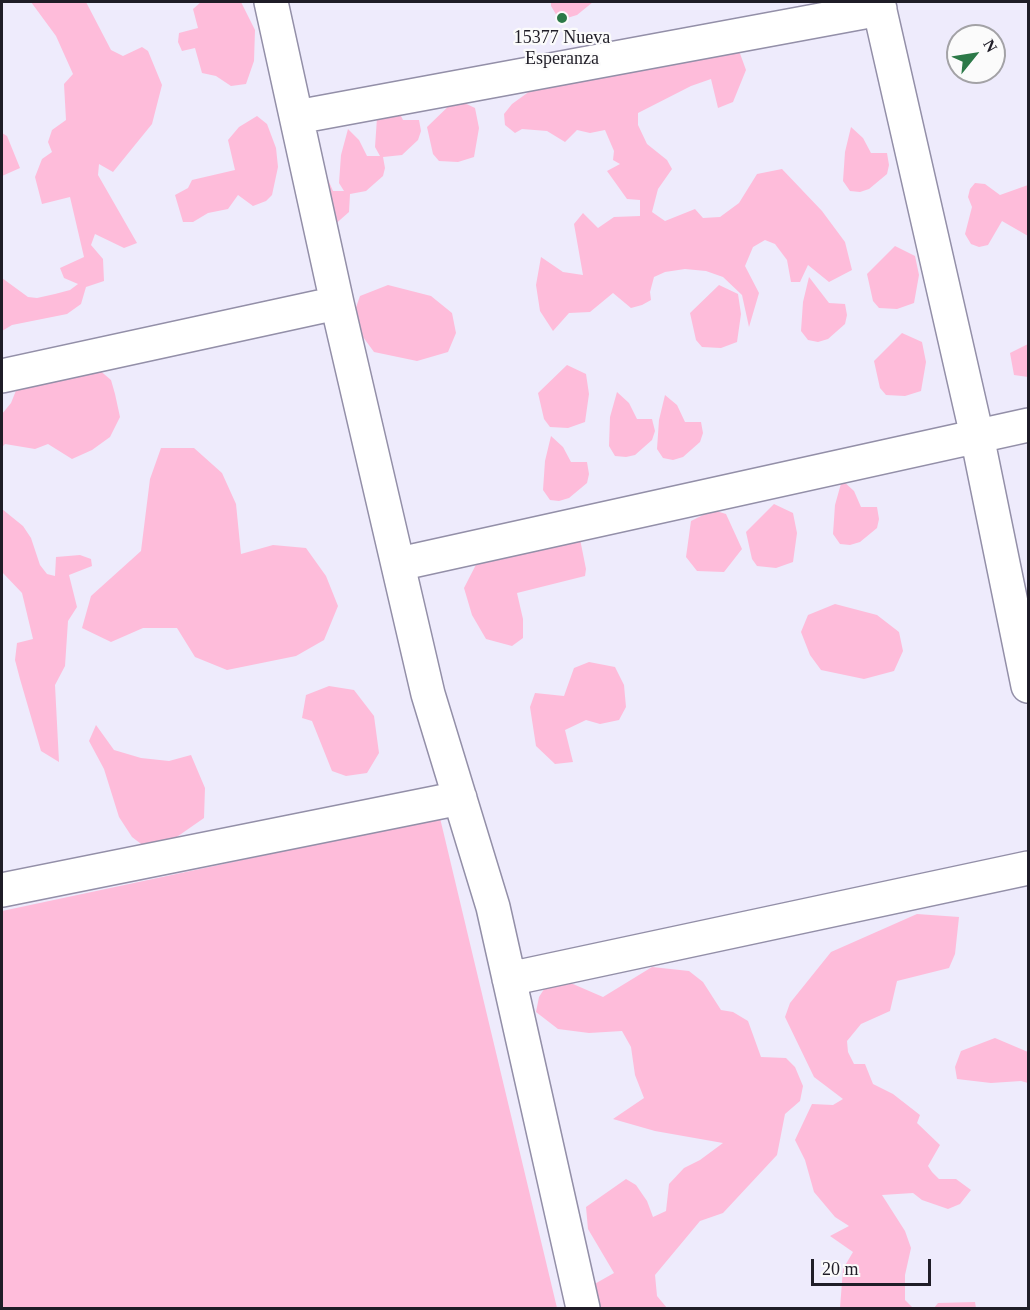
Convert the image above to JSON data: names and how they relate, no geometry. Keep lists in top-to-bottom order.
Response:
{
  "places": ["15377 Nueva Esperanza"],
  "scale_bar": "20 m",
  "north": "top right"
}
